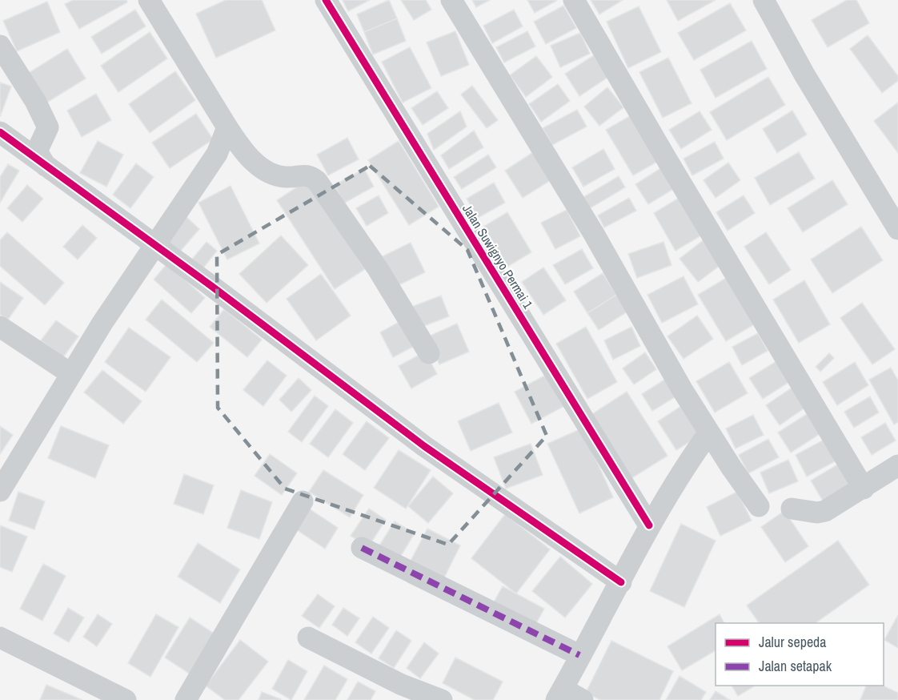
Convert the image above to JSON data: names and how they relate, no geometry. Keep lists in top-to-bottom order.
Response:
{
  "streets": {
    "street": ["Jalan Suwignyo Permai 1"]
  },
  "legend": ["Jalur sepeda", "Jalan setapak"]
}
